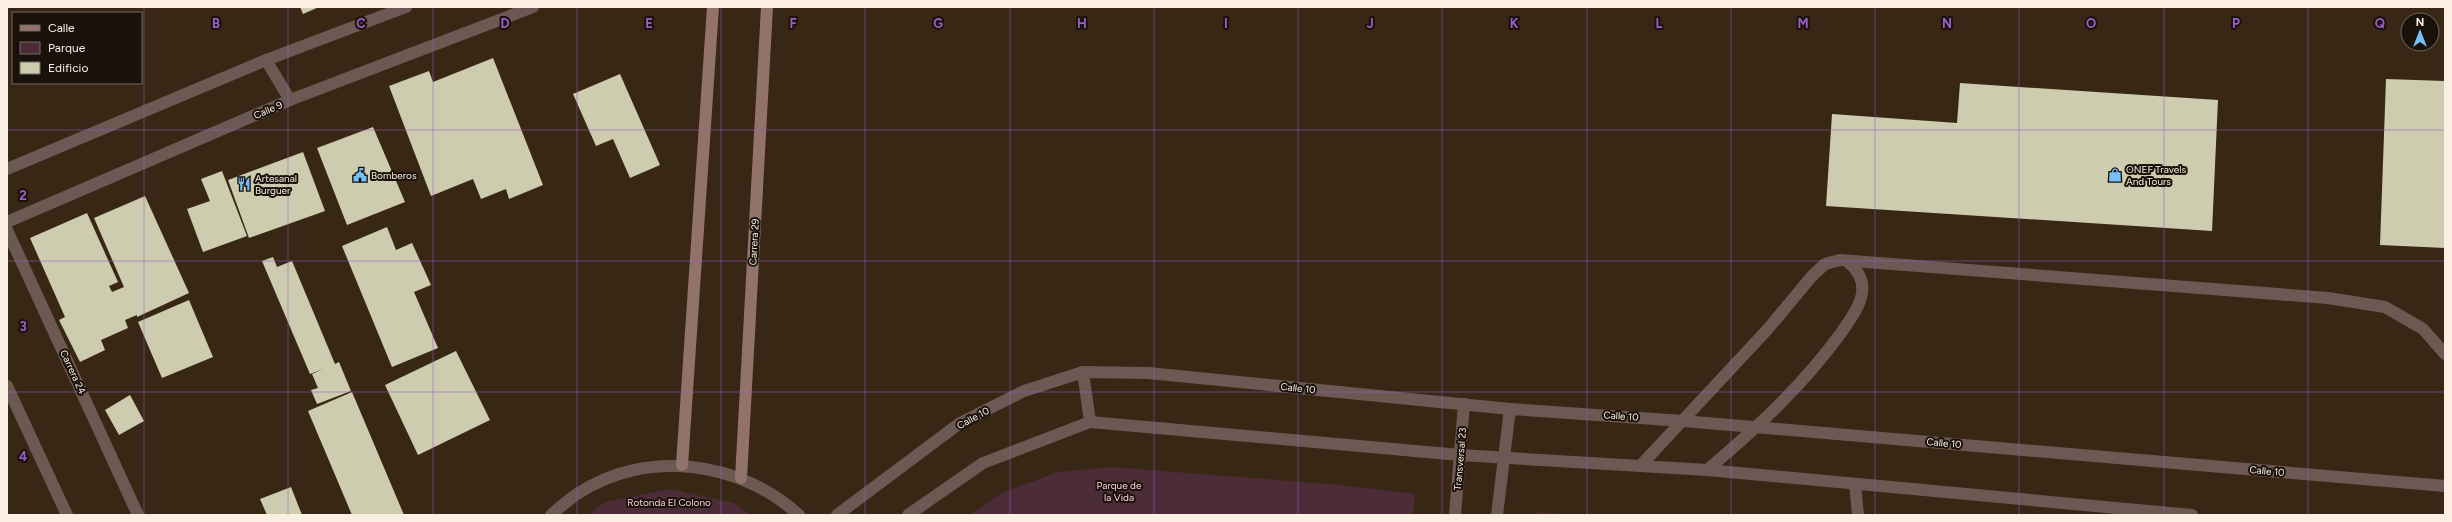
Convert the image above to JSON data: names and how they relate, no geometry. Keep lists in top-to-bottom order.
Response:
{
  "streets": {
    "main road": ["Carrera 29"],
    "street": [
      "Calle 9",
      "Carrera 24",
      "Calle 10",
      "Transversal 23"
    ]
  },
  "crossings": [
    ["Calle 10", "Transversal 23"]
  ],
  "parks": ["Parque de la Vida", "Rotonda El Colono"],
  "places": {
    "public building": ["Bomberos"],
    "shop": ["ONEF Travels And Tours"],
    "restaurant": ["Artesanal Burguer"]
  },
  "legend": ["Calle", "Parque", "Edificio"],
  "north": "top",
  "grid": {
    "columns": [
      "B",
      "C",
      "D",
      "E",
      "F",
      "G",
      "H",
      "I",
      "J",
      "K",
      "L",
      "M",
      "N",
      "O",
      "P",
      "Q"
    ],
    "rows": ["2", "3", "4"]
  }
}
